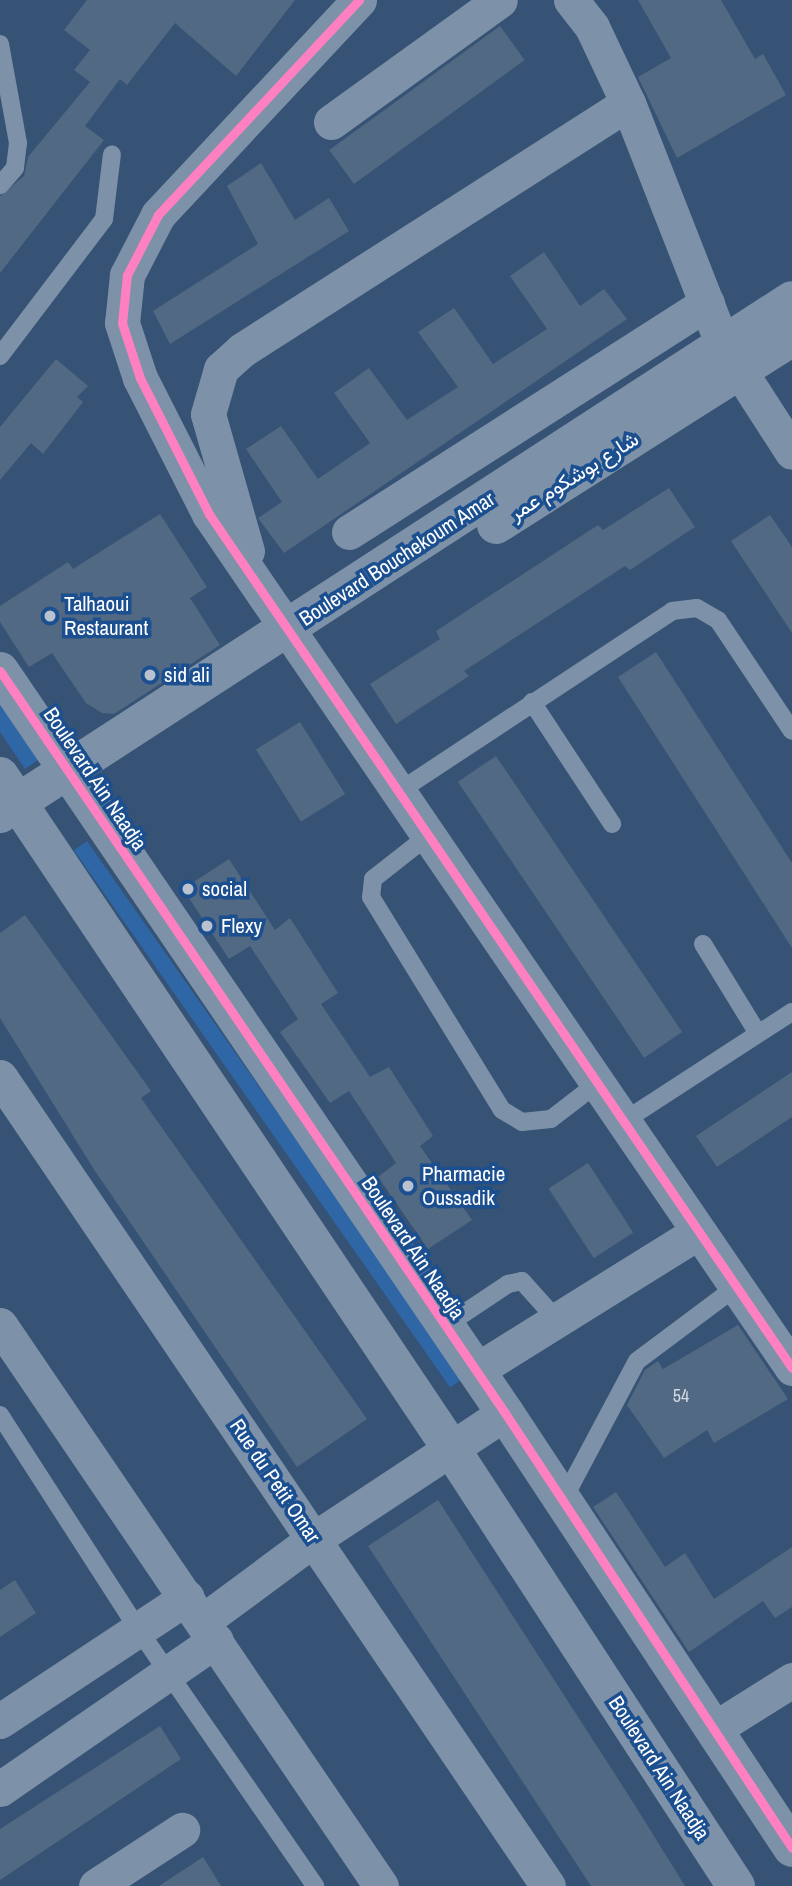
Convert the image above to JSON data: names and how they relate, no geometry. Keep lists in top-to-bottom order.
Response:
{
  "streets": {
    "street": ["شارع بوشكوم عمر", "Boulevard Ain Naadja", "Rue du Petit Omar"]
  },
  "crossings": [
    ["شارع بوشكوم عمر", "Boulevard Ain Naadja"]
  ],
  "places": [
    "Talhaoui Restaurant",
    "sid ali",
    "social",
    "Flexy",
    "Pharmacie Oussadik"
  ],
  "house_numbers": ["54"]
}
